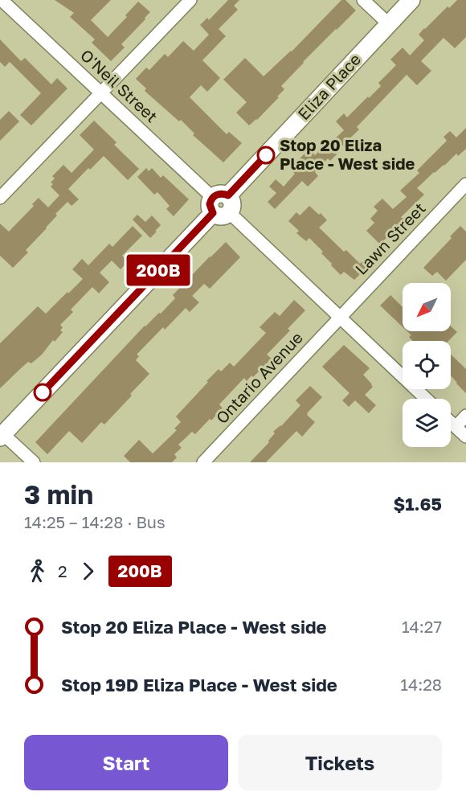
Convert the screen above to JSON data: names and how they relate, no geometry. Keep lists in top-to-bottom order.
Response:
{
  "streets": {
    "street": [
      "O'Neil Street",
      "Eliza Place",
      "Lawn Street",
      "Ontario Avenue"
    ]
  },
  "crossings": [
    ["O'Neil Street", "Eliza Place"],
    ["O'Neil Street", "Lawn Street"],
    ["O'Neil Street", "Ontario Avenue"],
    ["Lawn Street", "Ontario Avenue"]
  ],
  "places": ["Stop 20 Eliza Place - West side"],
  "lines": ["bus line 200B"],
  "north": "bottom left",
  "page": {
    "on_map": "200B",
    "heading": ["3 min", "14:25 – 14:28 · Bus", "$1.65"],
    "legs": ["2", "200B"],
    "list": [
      {
        "name": "Stop 20 Eliza Place - West side",
        "value": "14:27"
      },
      {
        "name": "Stop 19D Eliza Place - West side",
        "value": "14:28"
      }
    ],
    "buttons": ["Start", "Tickets"]
  }
}
